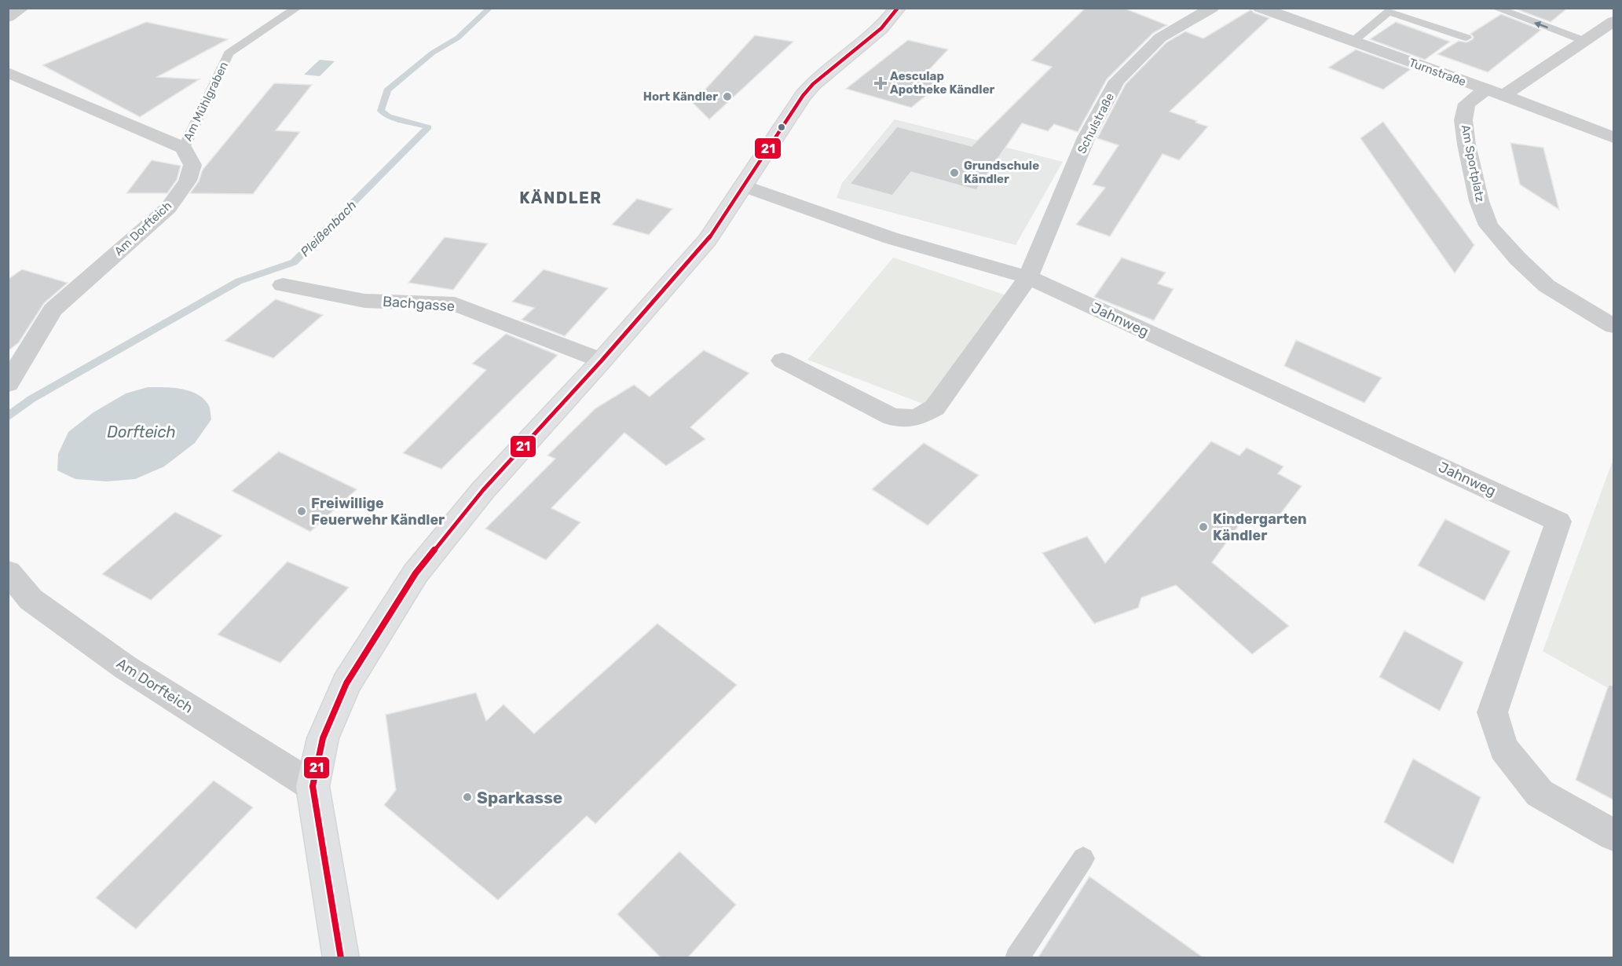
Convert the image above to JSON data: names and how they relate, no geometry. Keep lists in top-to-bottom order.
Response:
{
  "streets": {
    "street": [
      "Turnstraße",
      "Schulstraße",
      "Am Sportplatz",
      "Am Dorfteich",
      "Bachgasse",
      "Jahnweg"
    ],
    "lane": ["Am Mühlgraben"]
  },
  "crossings": [
    ["Turnstraße", "Am Sportplatz"],
    ["Am Mühlgraben", "Am Dorfteich"],
    ["Schulstraße", "Jahnweg"]
  ],
  "districts": ["KÄNDLER"],
  "water": ["Pleißenbach", "Dorfteich"],
  "places": {
    "health": ["Aesculap Apotheke Kändler"],
    "other": [
      "Hort Kändler",
      "Grundschule Kändler",
      "Freiwillige Feuerwehr Kändler",
      "Kindergarten Kändler",
      "Sparkasse"
    ]
  },
  "lines": ["transit line 21"]
}
